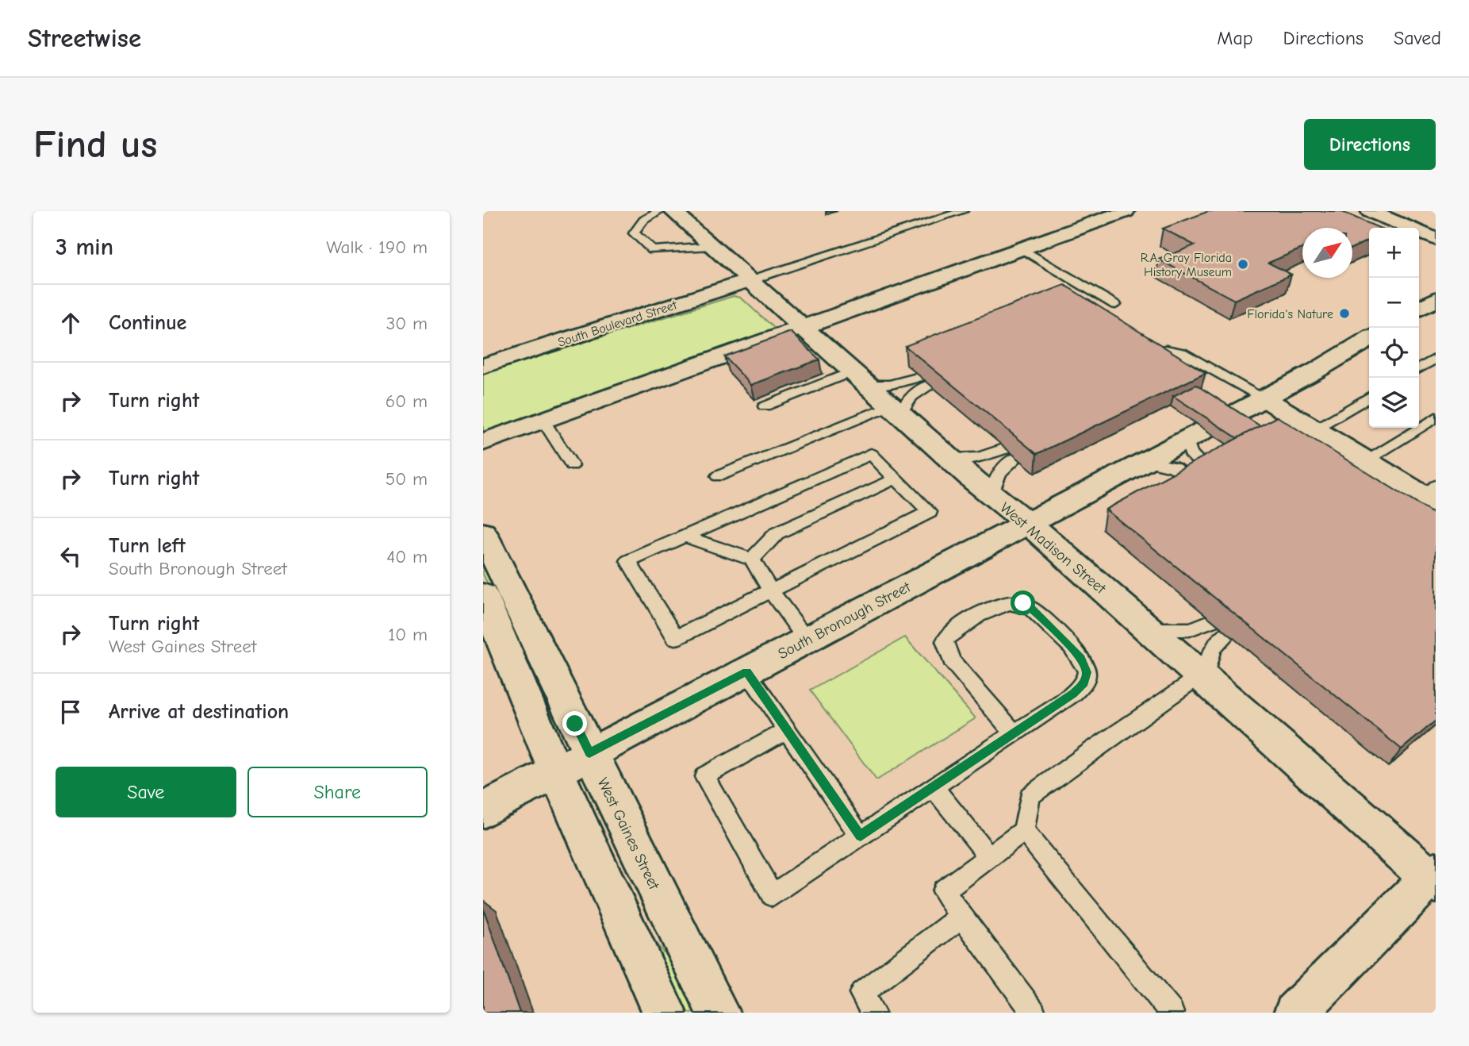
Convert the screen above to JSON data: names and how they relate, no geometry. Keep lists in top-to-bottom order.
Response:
{
  "streets": {
    "main road": [
      "South Boulevard Street",
      "West Madison Street",
      "South Bronough Street",
      "West Gaines Street"
    ]
  },
  "crossings": [
    ["South Boulevard Street", "West Madison Street"],
    ["West Madison Street", "South Bronough Street"],
    ["South Bronough Street", "West Gaines Street"]
  ],
  "places": ["R.A. Gray Florida History Museum", "Florida's Nature"],
  "north": "top right",
  "page": {
    "header": "Streetwise",
    "nav": ["Map", "Directions", "Saved"],
    "buttons": [
      "Directions",
      ["Save", "Share"]
    ],
    "title": "Find us",
    "heading": ["3 min", "Walk · 190 m"],
    "map_buttons": ["+", "−"],
    "list": [
      ["Continue", "30 m"],
      ["Turn right", "60 m"],
      ["Turn right", "50 m"],
      ["Turn left", "South Bronough Street", "40 m"],
      ["Turn right", "West Gaines Street", "10 m"],
      "Arrive at destination"
    ]
  }
}
